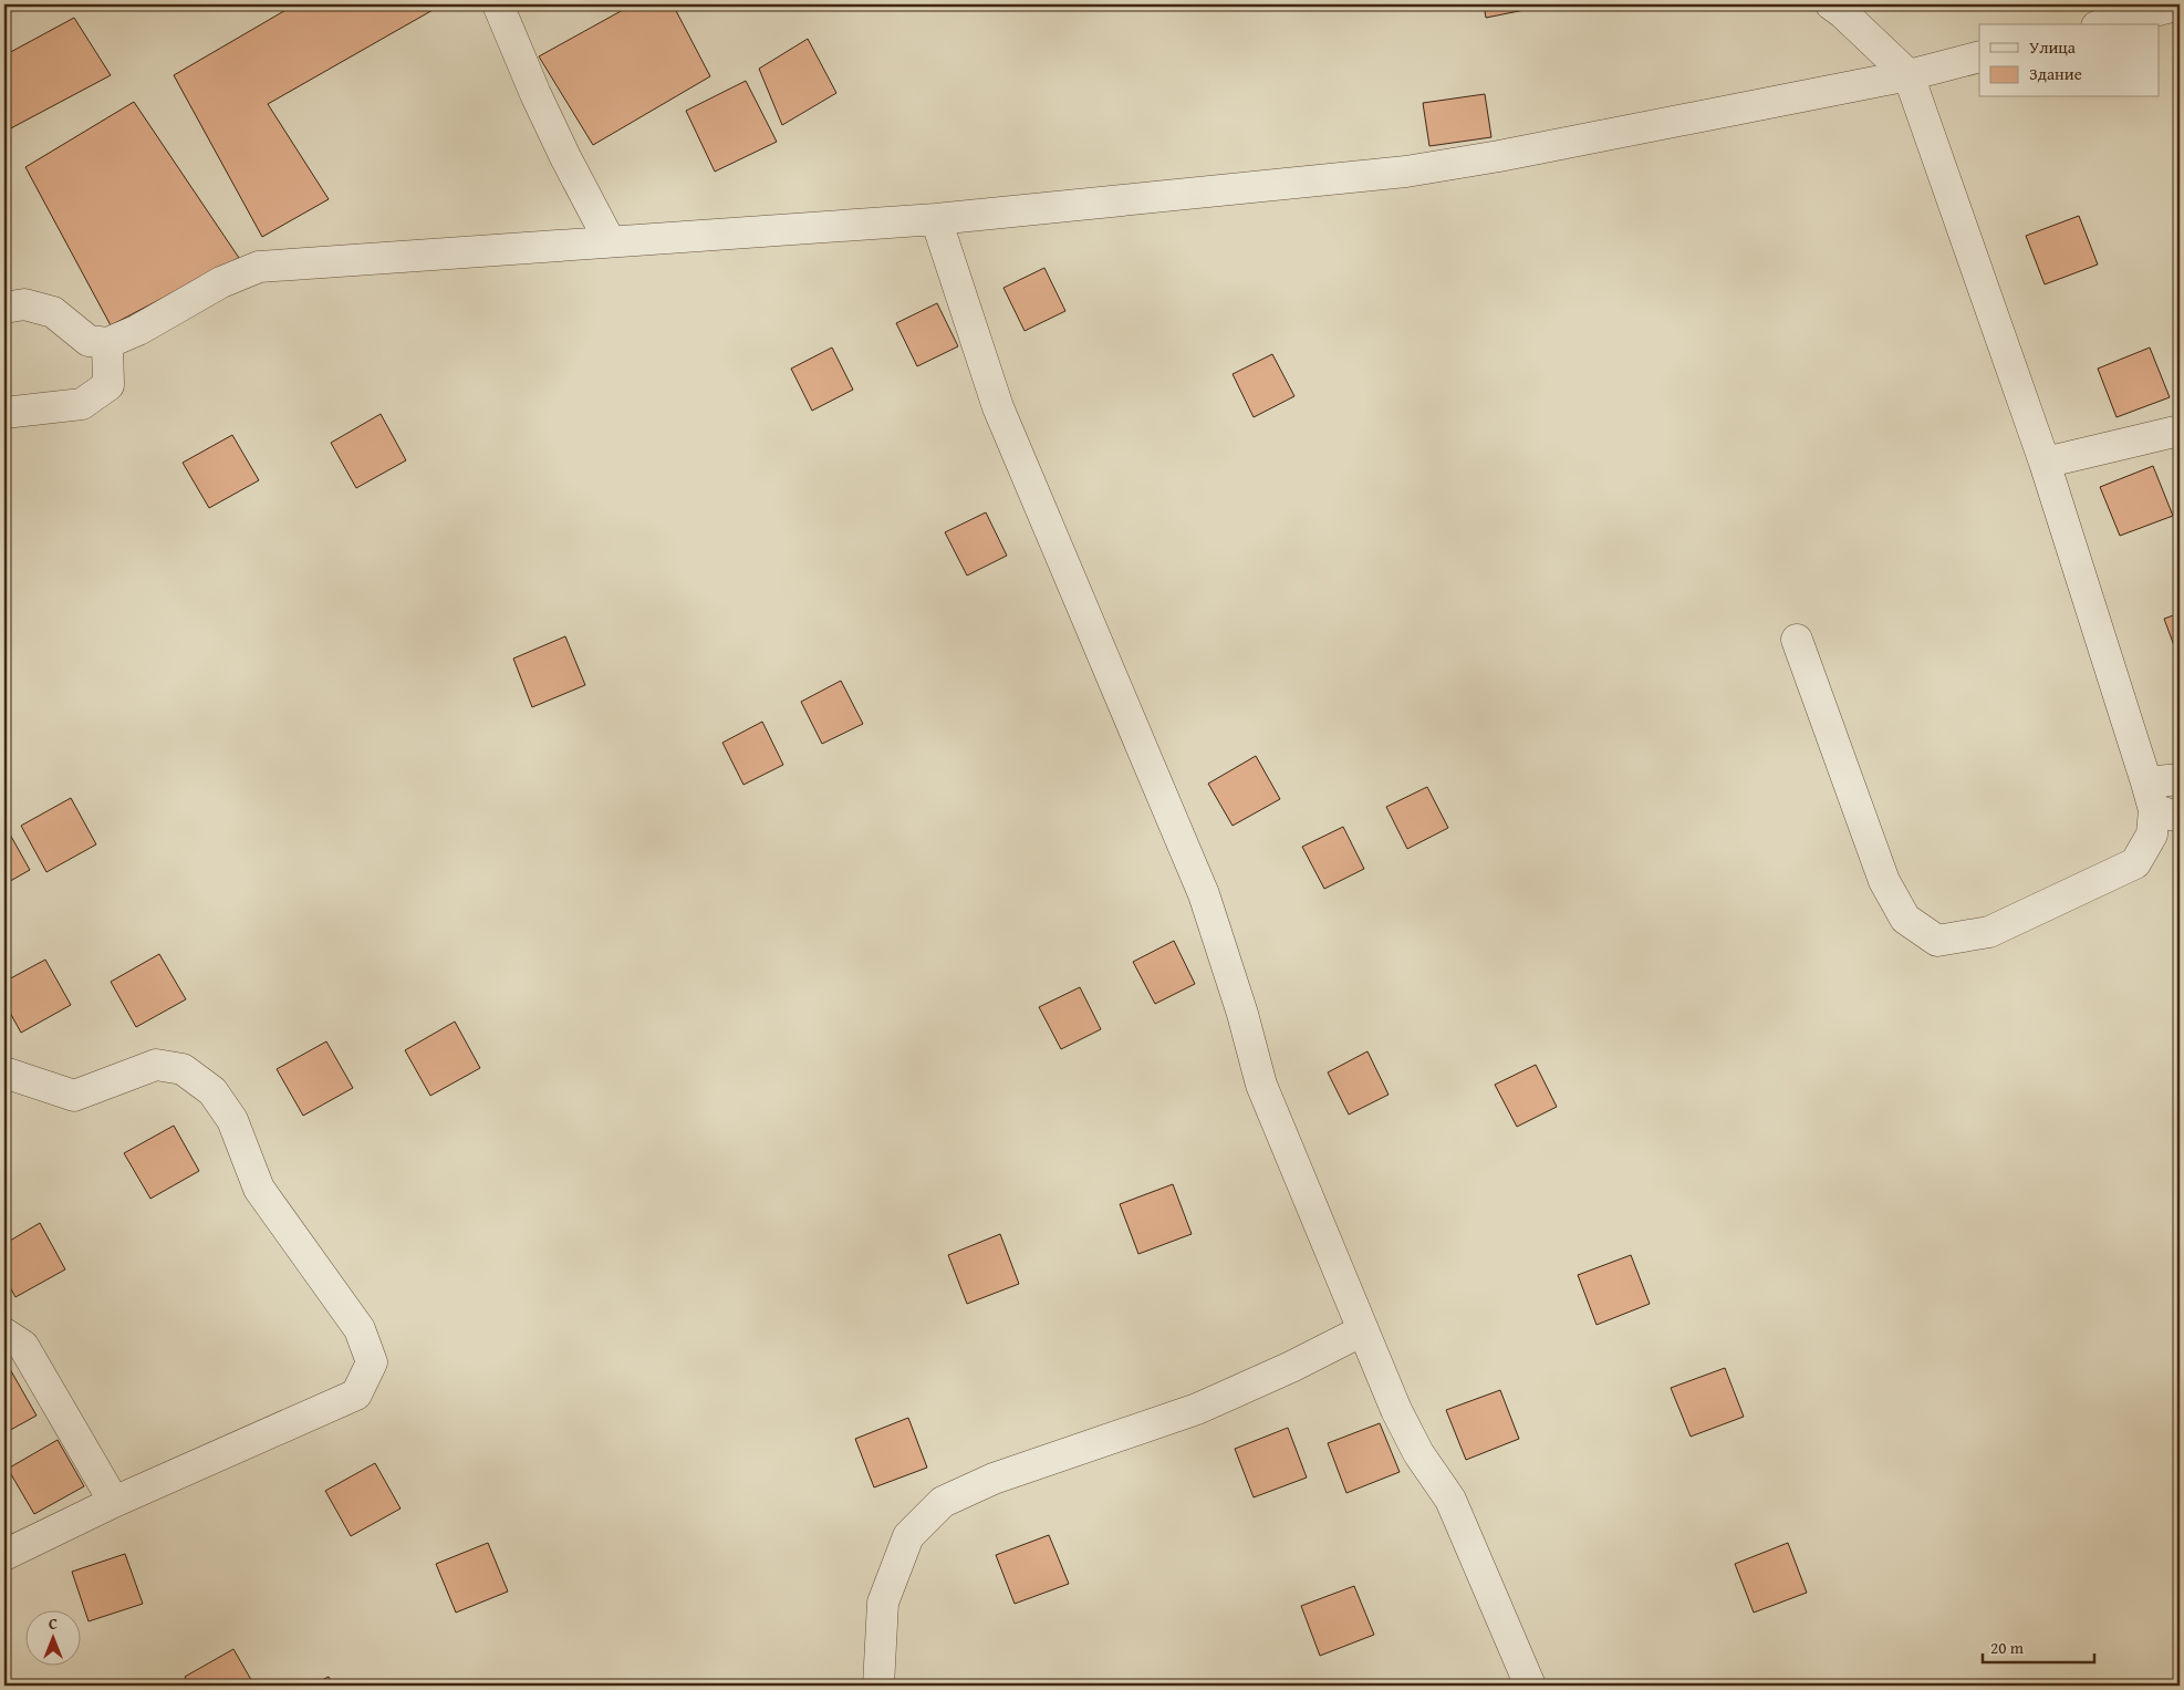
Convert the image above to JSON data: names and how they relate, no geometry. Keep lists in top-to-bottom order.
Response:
{
  "legend": ["Улица", "Здание"],
  "scale_bar": "20 m",
  "north": "top"
}
